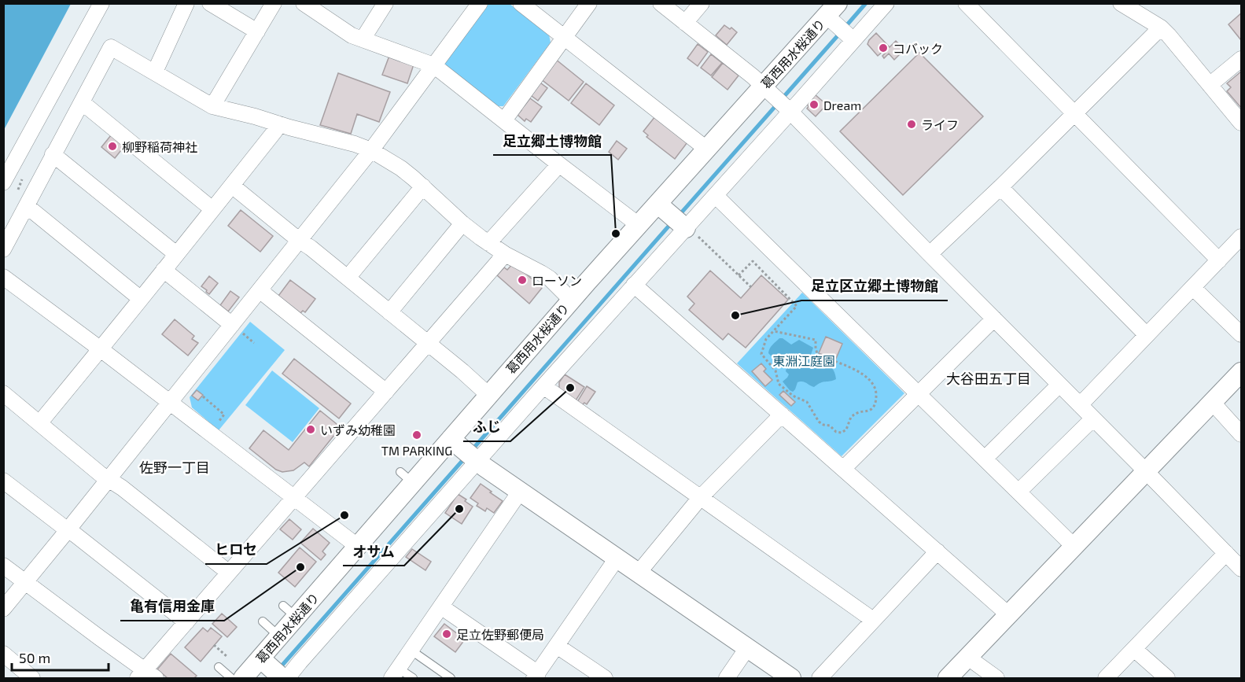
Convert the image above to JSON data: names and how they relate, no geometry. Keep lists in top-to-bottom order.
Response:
{
  "streets": {
    "street": ["葛西用水桜通り"]
  },
  "districts": ["大谷田五丁目", "佐野一丁目"],
  "parks": ["東淵江庭園"],
  "places": [
    "コバック",
    "Dream",
    "ライフ",
    "柳野稲荷神社",
    "足立郷土博物館",
    "ローソン",
    "足立区立郷土博物館",
    "ふじ",
    "いずみ幼稚園",
    "TM PARKING",
    "オサム",
    "ヒロセ",
    "亀有信用金庫",
    "足立佐野郵便局"
  ],
  "scale_bar": "50 m"
}
